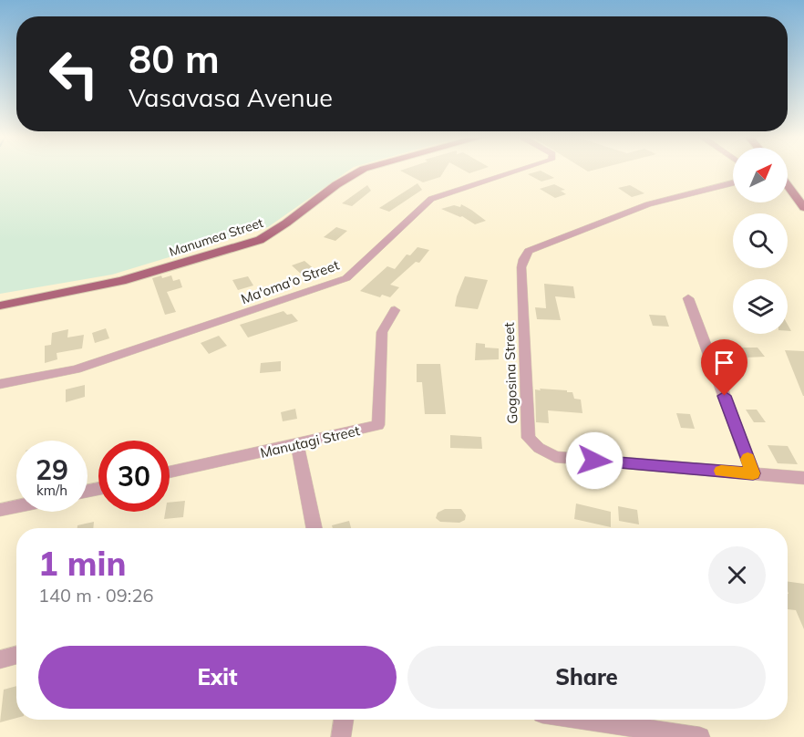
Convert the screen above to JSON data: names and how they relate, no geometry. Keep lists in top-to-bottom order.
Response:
{
  "streets": {
    "main road": ["Manumea Street"],
    "street": ["Ma'oma'o Street", "Gogosina Street", "Manutagi Street"]
  },
  "north": "top right",
  "page": {
    "turn": ["80 m", "Vasavasa Avenue"],
    "speed": "29 km/h",
    "limit": "30",
    "heading": ["1 min", "140 m · 09:26"],
    "buttons": ["Exit", "Share"]
  }
}
